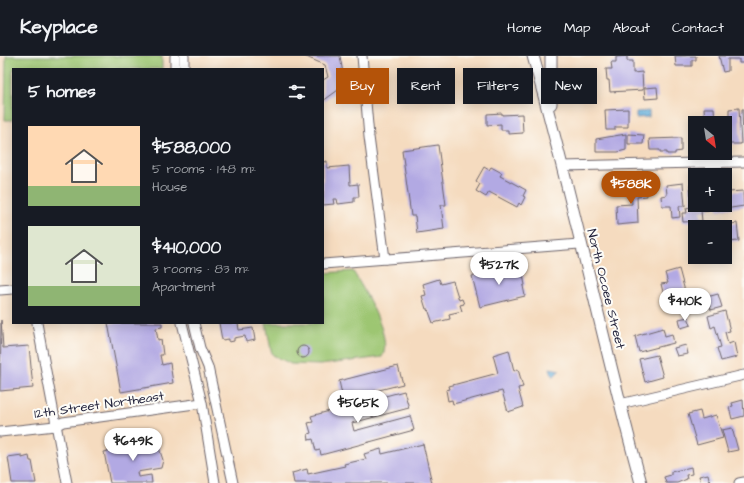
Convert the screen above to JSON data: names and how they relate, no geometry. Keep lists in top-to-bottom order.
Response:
{
  "streets": {
    "main road": ["North Ocoee Street"],
    "street": ["12th Street Northeast"]
  },
  "north": "bottom right",
  "page": {
    "header": "Keyplace",
    "nav": [
      "Home",
      "Map",
      "About",
      "Contact"
    ],
    "chip": [
      "Buy",
      "Rent",
      "Filters",
      "New"
    ],
    "heading": "5 homes",
    "map_buttons": ["+", "−"],
    "list": [
      {
        "name": "$588,000",
        "note": "5 rooms · 148 m² · House"
      },
      {
        "name": "$410,000",
        "note": "3 rooms · 83 m² · Apartment"
      }
    ],
    "price": [
      "$588K",
      "$527K",
      "$410K",
      "$565K",
      "$649K"
    ]
  }
}
